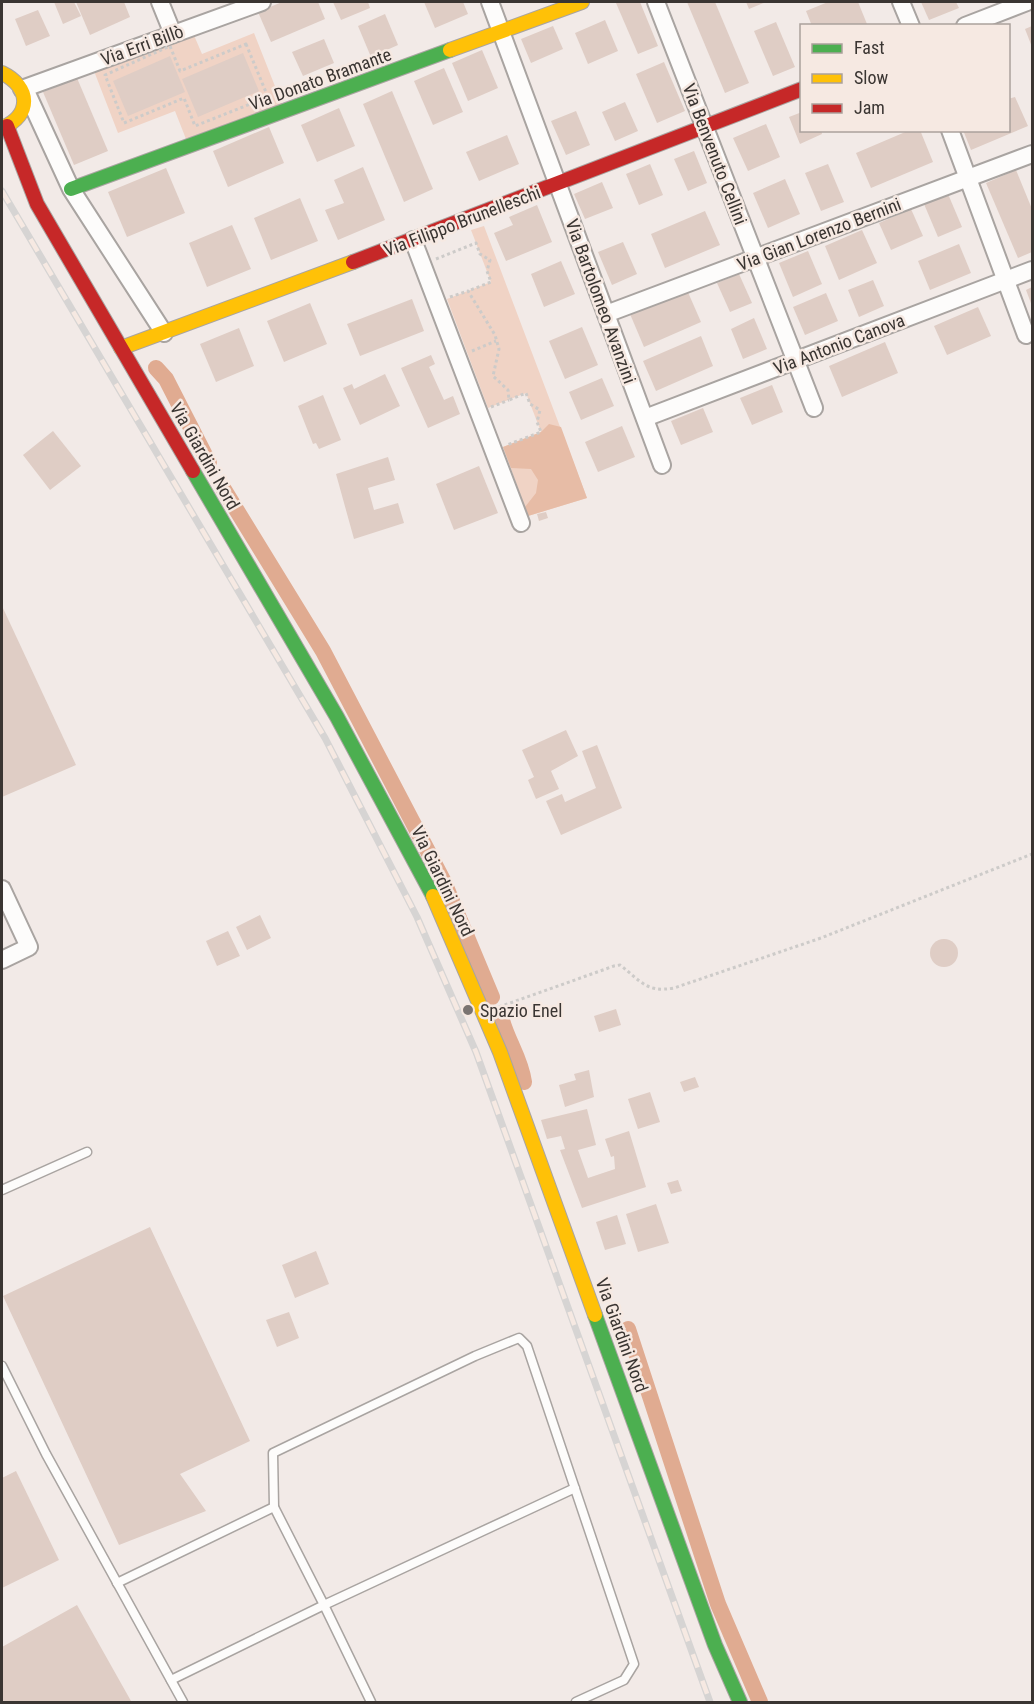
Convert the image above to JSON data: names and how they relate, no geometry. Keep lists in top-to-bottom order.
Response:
{
  "streets": {
    "main road": ["Via Donato Bramante", "Via Filippo Brunelleschi", "Via Giardini Nord"],
    "street": [
      "Via Erri Billò",
      "Via Benvenuto Cellini",
      "Via Gian Lorenzo Bernini",
      "Via Bartolomeo Avanzini",
      "Via Antonio Canova"
    ]
  },
  "crossings": [
    ["Via Donato Bramante", "Via Bartolomeo Avanzini"],
    ["Via Benvenuto Cellini", "Via Filippo Brunelleschi"],
    ["Via Benvenuto Cellini", "Via Gian Lorenzo Bernini"],
    ["Via Benvenuto Cellini", "Via Antonio Canova"],
    ["Via Filippo Brunelleschi", "Via Bartolomeo Avanzini"],
    ["Via Filippo Brunelleschi", "Via Giardini Nord"],
    ["Via Gian Lorenzo Bernini", "Via Bartolomeo Avanzini"],
    ["Via Bartolomeo Avanzini", "Via Antonio Canova"]
  ],
  "places": ["Spazio Enel"],
  "legend": ["Fast", "Slow", "Jam"]
}
